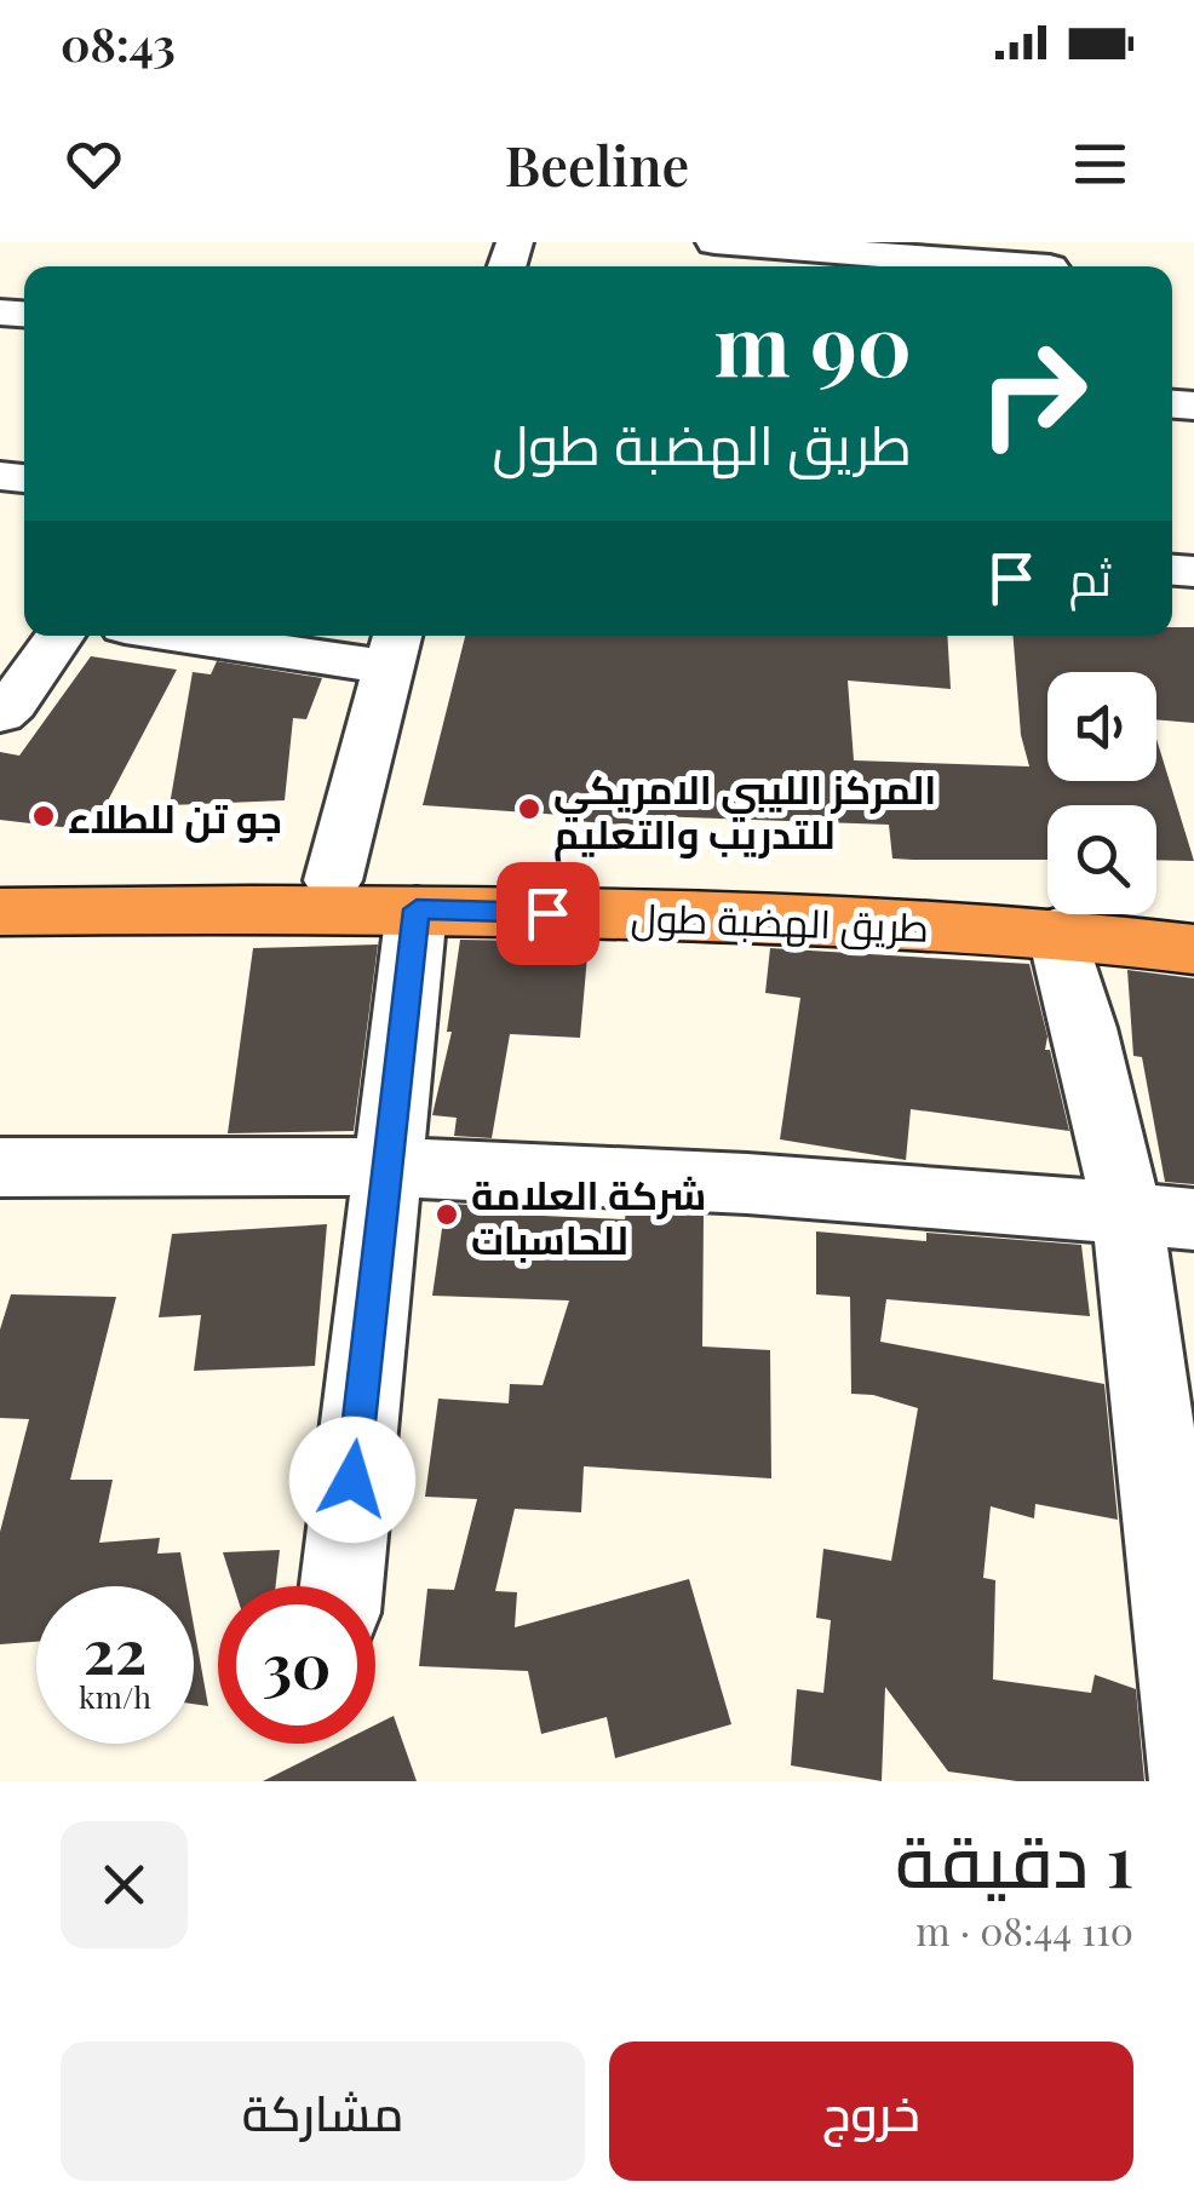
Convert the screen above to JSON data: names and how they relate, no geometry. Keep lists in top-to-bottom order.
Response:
{
  "streets": {
    "highway": ["طريق الهضبة طول"]
  },
  "places": ["المركز الليبي الامريكي للتدريب والتعليم", "جو تن للطلاء", "شركة العلامة للحاسبات"],
  "page": {
    "status": "08:43",
    "header": "Beeline",
    "turn": ["90 m", "طريق الهضبة طول"],
    "then": "ثم",
    "speed": "22 km/h",
    "limit": "30",
    "heading": ["1 دقيقة", "110 m · 08:44"],
    "buttons": ["خروج", "مشاركة"]
  }
}
